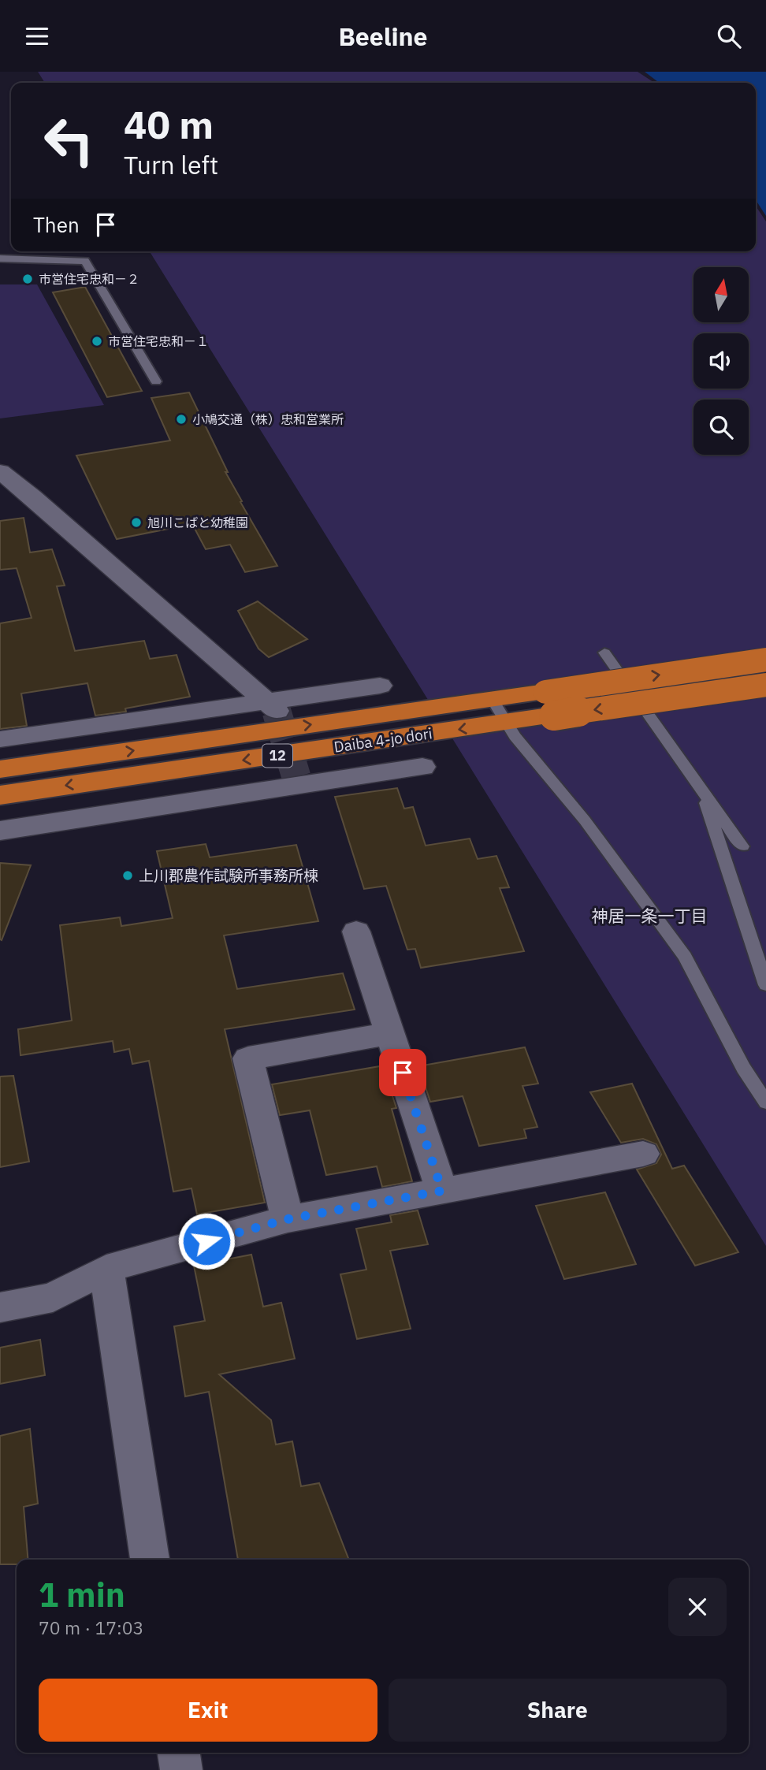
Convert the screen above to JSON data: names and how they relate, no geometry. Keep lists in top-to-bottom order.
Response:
{
  "streets": {
    "highway": ["Daiba 4-jo dori", "12"]
  },
  "districts": ["神居一条一丁目"],
  "places": [
    "市営住宅忠和－２",
    "市営住宅忠和－１",
    "小鳩交通（株）忠和営業所",
    "旭川こばと幼稚園",
    "上川郡農作試験所事務所棟"
  ],
  "north": "top",
  "page": {
    "header": "Beeline",
    "turn": ["40 m", "Turn left"],
    "then": "Then",
    "heading": ["1 min", "70 m · 17:03"],
    "buttons": ["Exit", "Share"]
  }
}
